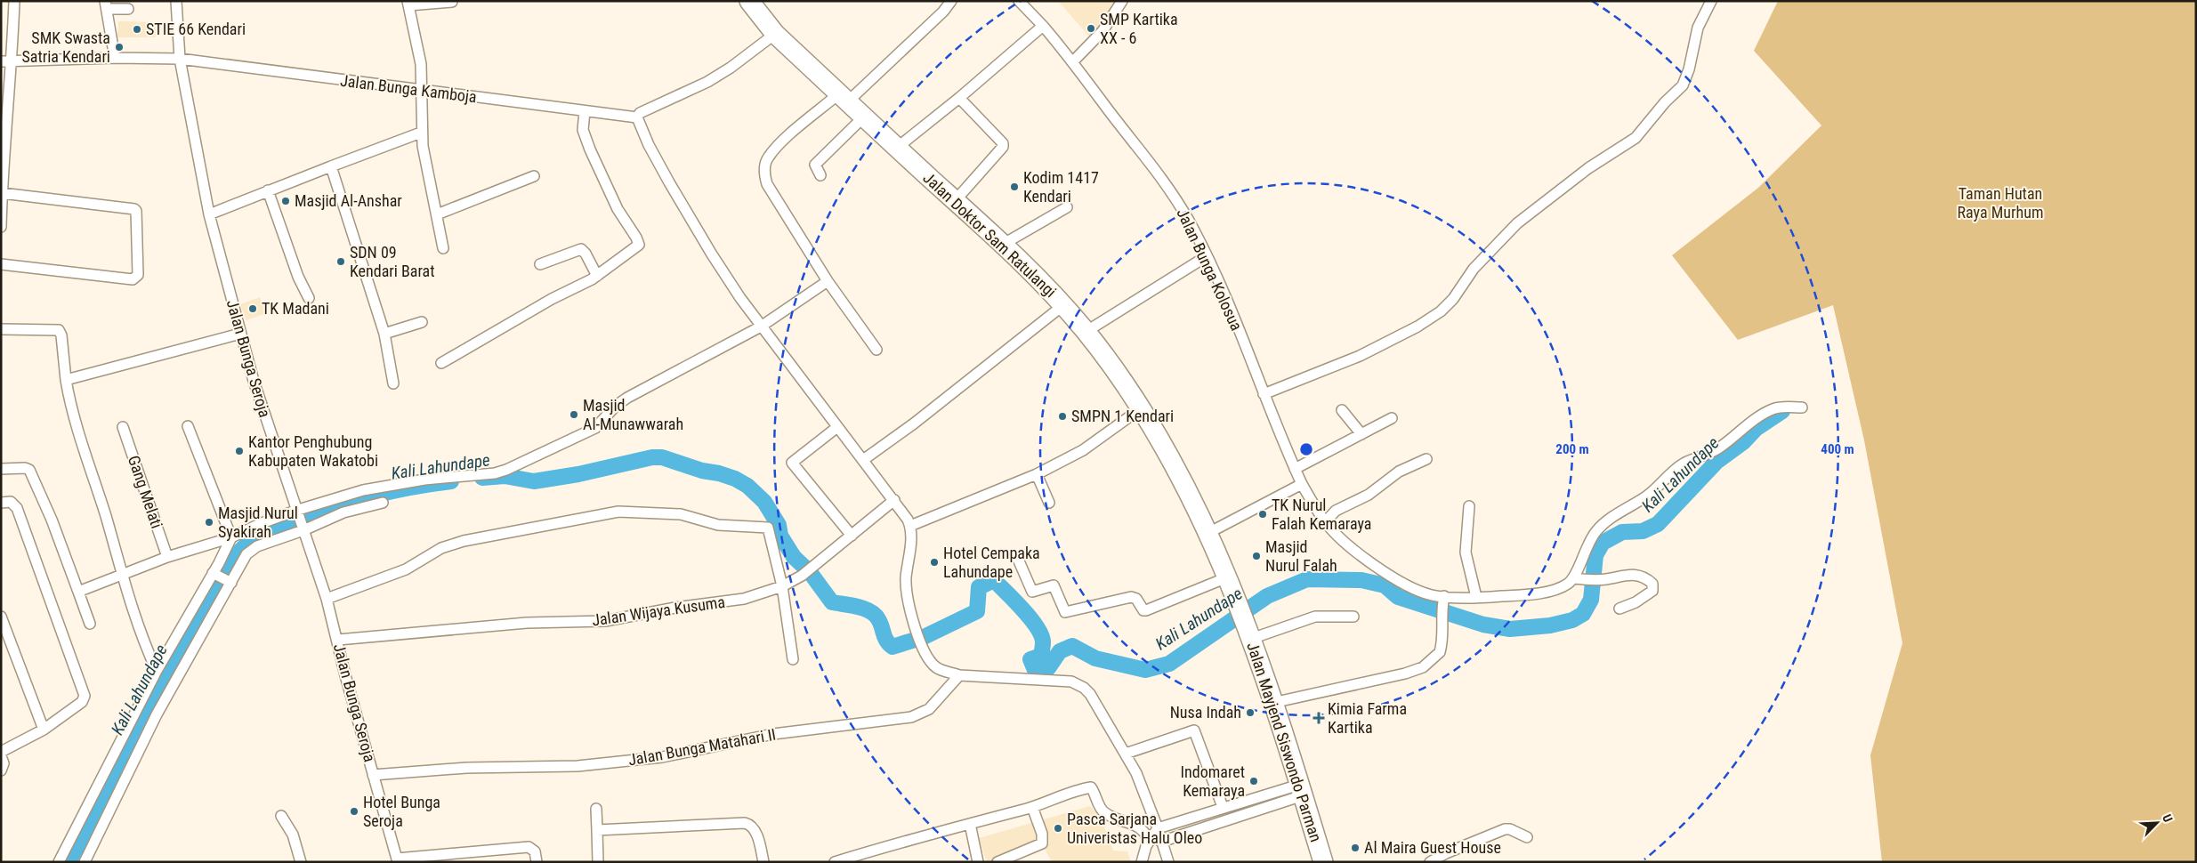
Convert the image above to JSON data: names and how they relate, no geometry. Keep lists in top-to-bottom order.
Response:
{
  "streets": {
    "highway": ["Jalan Doktor Sam Ratulangi", "Jalan Mayjend Siswondo Parman"],
    "street": [
      "Jalan Bunga Kamboja",
      "Jalan Bunga Kolosua",
      "Jalan Bunga Seroja",
      "Gang Melati",
      "Jalan Wijaya Kusuma",
      "Jalan Bunga Matahari II"
    ]
  },
  "crossings": [
    ["Jalan Bunga Kamboja", "Jalan Bunga Seroja"],
    ["Jalan Doktor Sam Ratulangi", "Jalan Mayjend Siswondo Parman"],
    ["Jalan Bunga Seroja", "Jalan Wijaya Kusuma"],
    ["Jalan Bunga Seroja", "Jalan Bunga Matahari II"]
  ],
  "water": ["Kali Lahundape"],
  "parks": ["Taman Hutan Raya Murhum"],
  "places": {
    "other": [
      "SMP Kartika XX - 6",
      "STIE 66 Kendari",
      "SMK Swasta Satria Kendari",
      "Kodim 1417 Kendari",
      "Masjid Al-Anshar",
      "SDN 09 Kendari Barat",
      "TK Madani",
      "Masjid Al-Munawwarah",
      "SMPN 1 Kendari",
      "Kantor Penghubung Kabupaten Wakatobi",
      "TK Nurul Falah Kemaraya",
      "Masjid Nurul Syakirah",
      "Masjid Nurul Falah",
      "Hotel Cempaka Lahundape",
      "Nusa Indah",
      "Indomaret Kemaraya",
      "Hotel Bunga Seroja",
      "Pasca Sarjana Univeristas Halu Oleo",
      "Al Maira Guest House"
    ],
    "health": ["Kimia Farma Kartika"]
  },
  "north": "top right",
  "rings": ["200 m", "400 m"]
}
